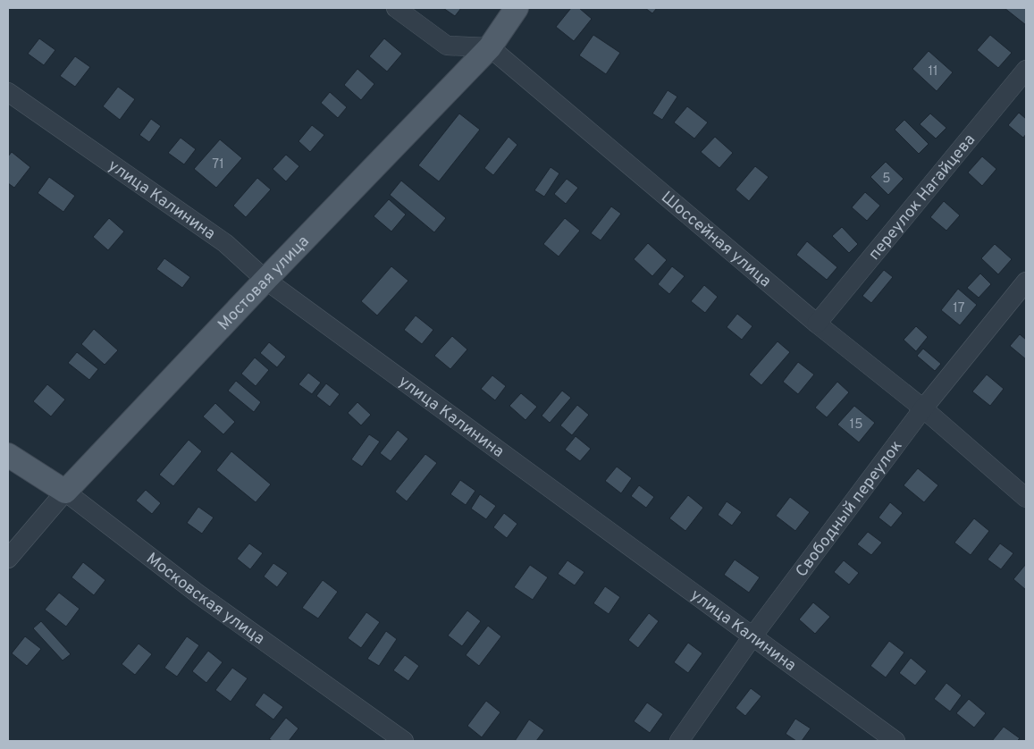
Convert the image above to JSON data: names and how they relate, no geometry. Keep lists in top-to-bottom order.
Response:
{
  "streets": {
    "main road": ["Мостовая улица", "Московская улица"],
    "street": [
      "переулок Нагайцева",
      "улица Калинина",
      "Шоссейная улица",
      "Свободный переулок"
    ]
  },
  "crossings": [
    ["переулок Нагайцева", "Шоссейная улица"],
    ["улица Калинина", "Мостовая улица"],
    ["улица Калинина", "Свободный переулок"],
    ["Шоссейная улица", "Мостовая улица"],
    ["Шоссейная улица", "Свободный переулок"],
    ["Мостовая улица", "Московская улица"]
  ],
  "house_numbers": [
    "11",
    "71",
    "5",
    "17",
    "15"
  ]
}
